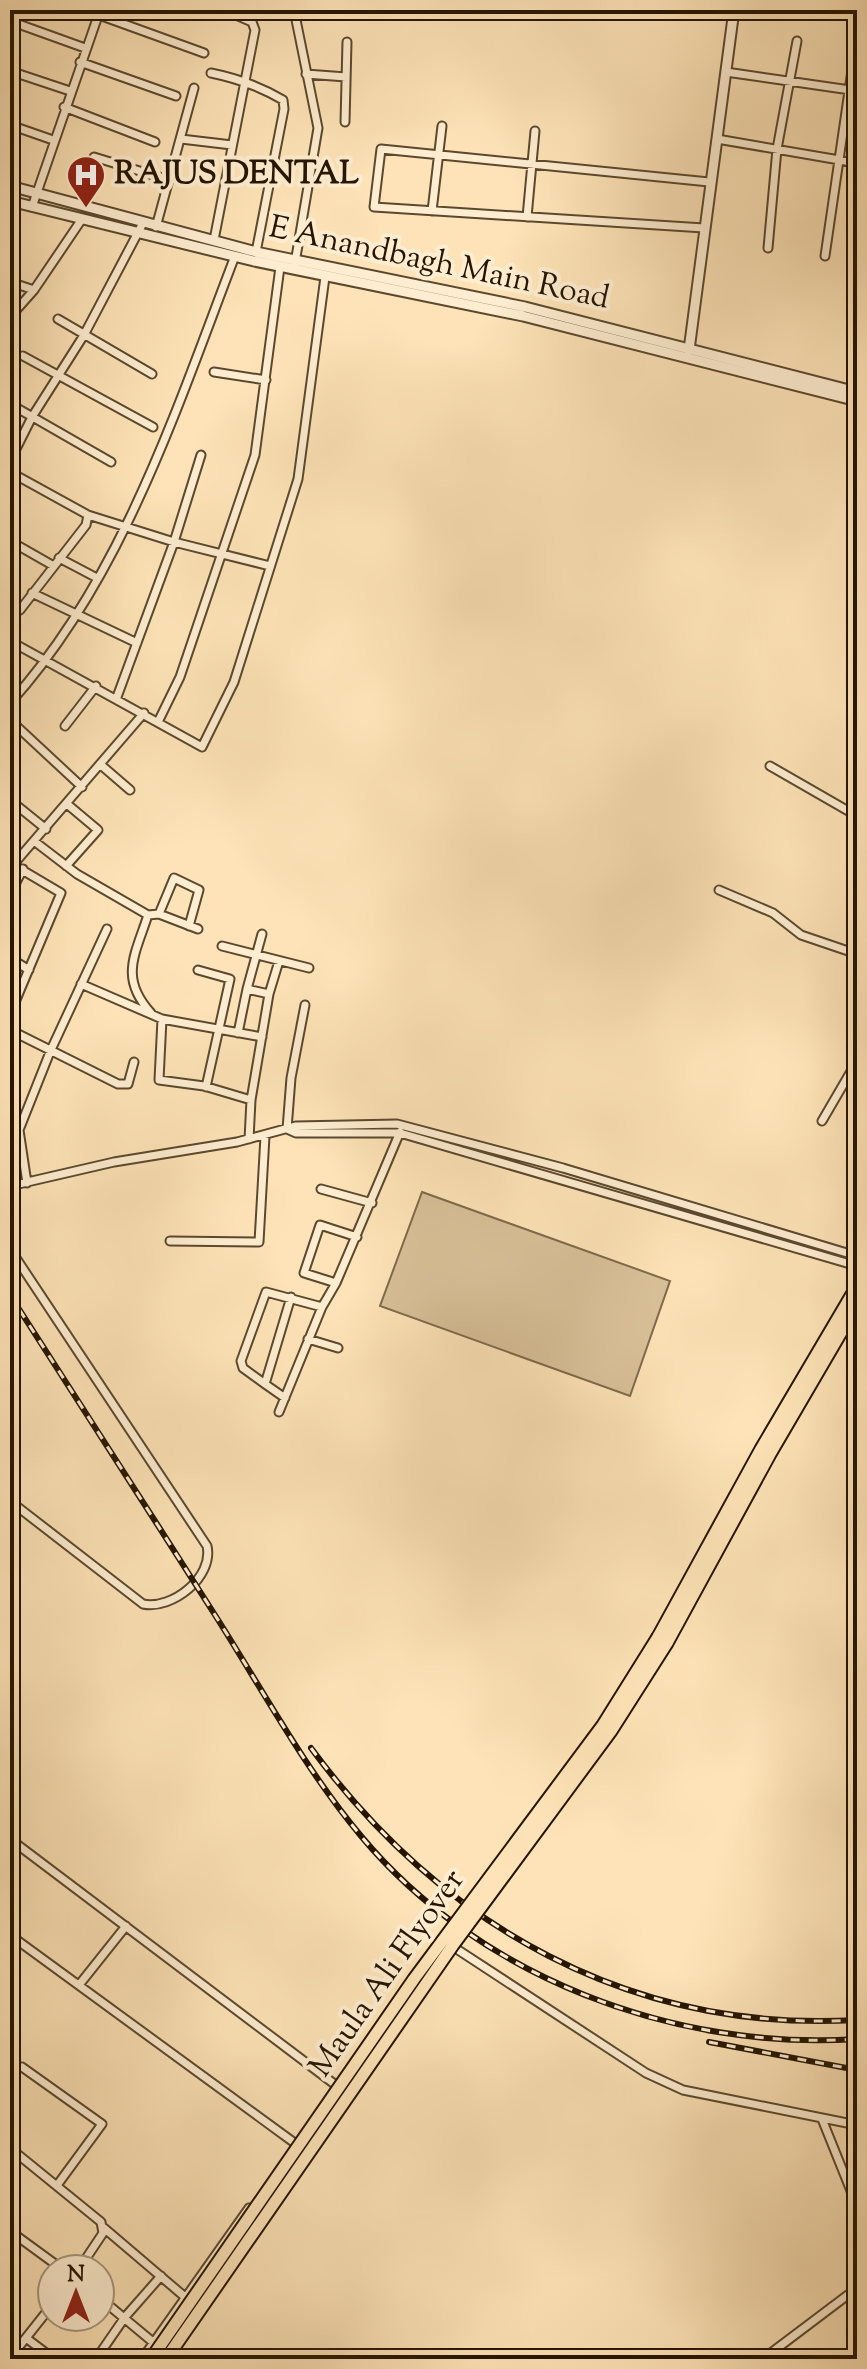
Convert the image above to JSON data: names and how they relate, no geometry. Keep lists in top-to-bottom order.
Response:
{
  "streets": {
    "main road": ["Maula Ali Flyover"],
    "street": ["E Anandbagh Main Road"]
  },
  "places": {
    "hospital": ["RAJUS DENTAL"]
  },
  "north": "top"
}
